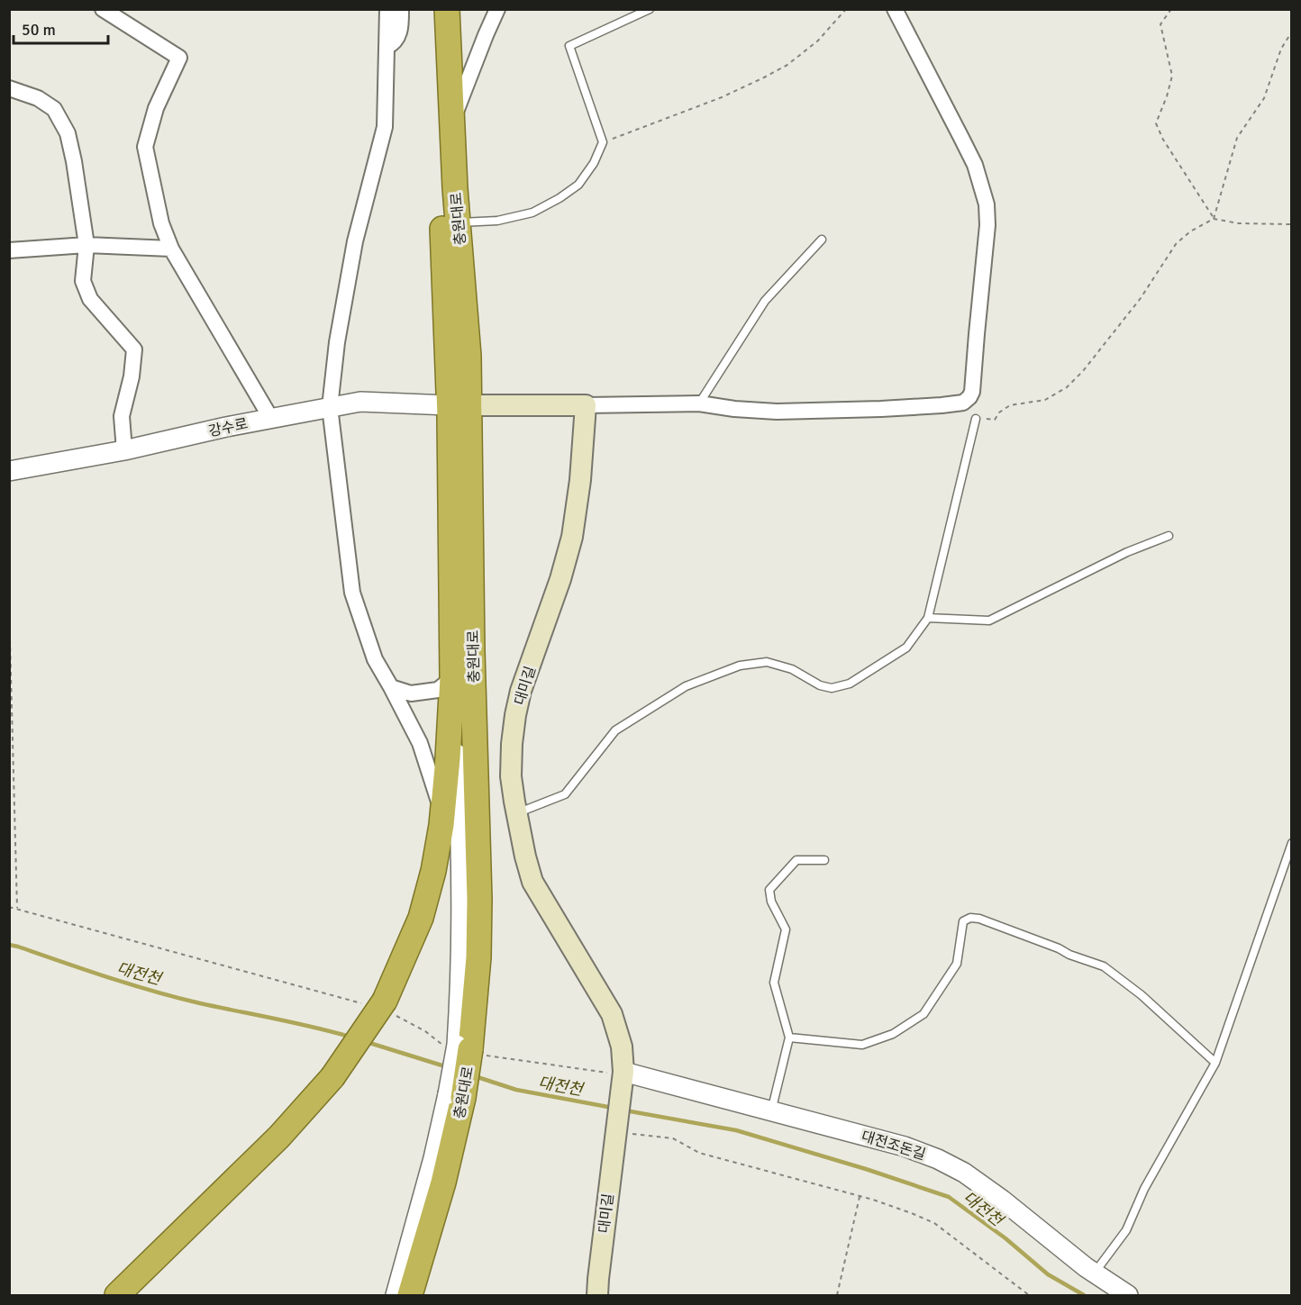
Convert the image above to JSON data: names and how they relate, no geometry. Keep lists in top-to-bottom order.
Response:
{
  "streets": {
    "highway": ["충원대로"],
    "main road": ["대미길"],
    "street": ["강수로", "대전조돈길"]
  },
  "crossings": [
    ["충원대로", "강수로"],
    ["대미길", "대전조돈길"]
  ],
  "water": ["대전천"],
  "scale_bar": "50 m"
}
